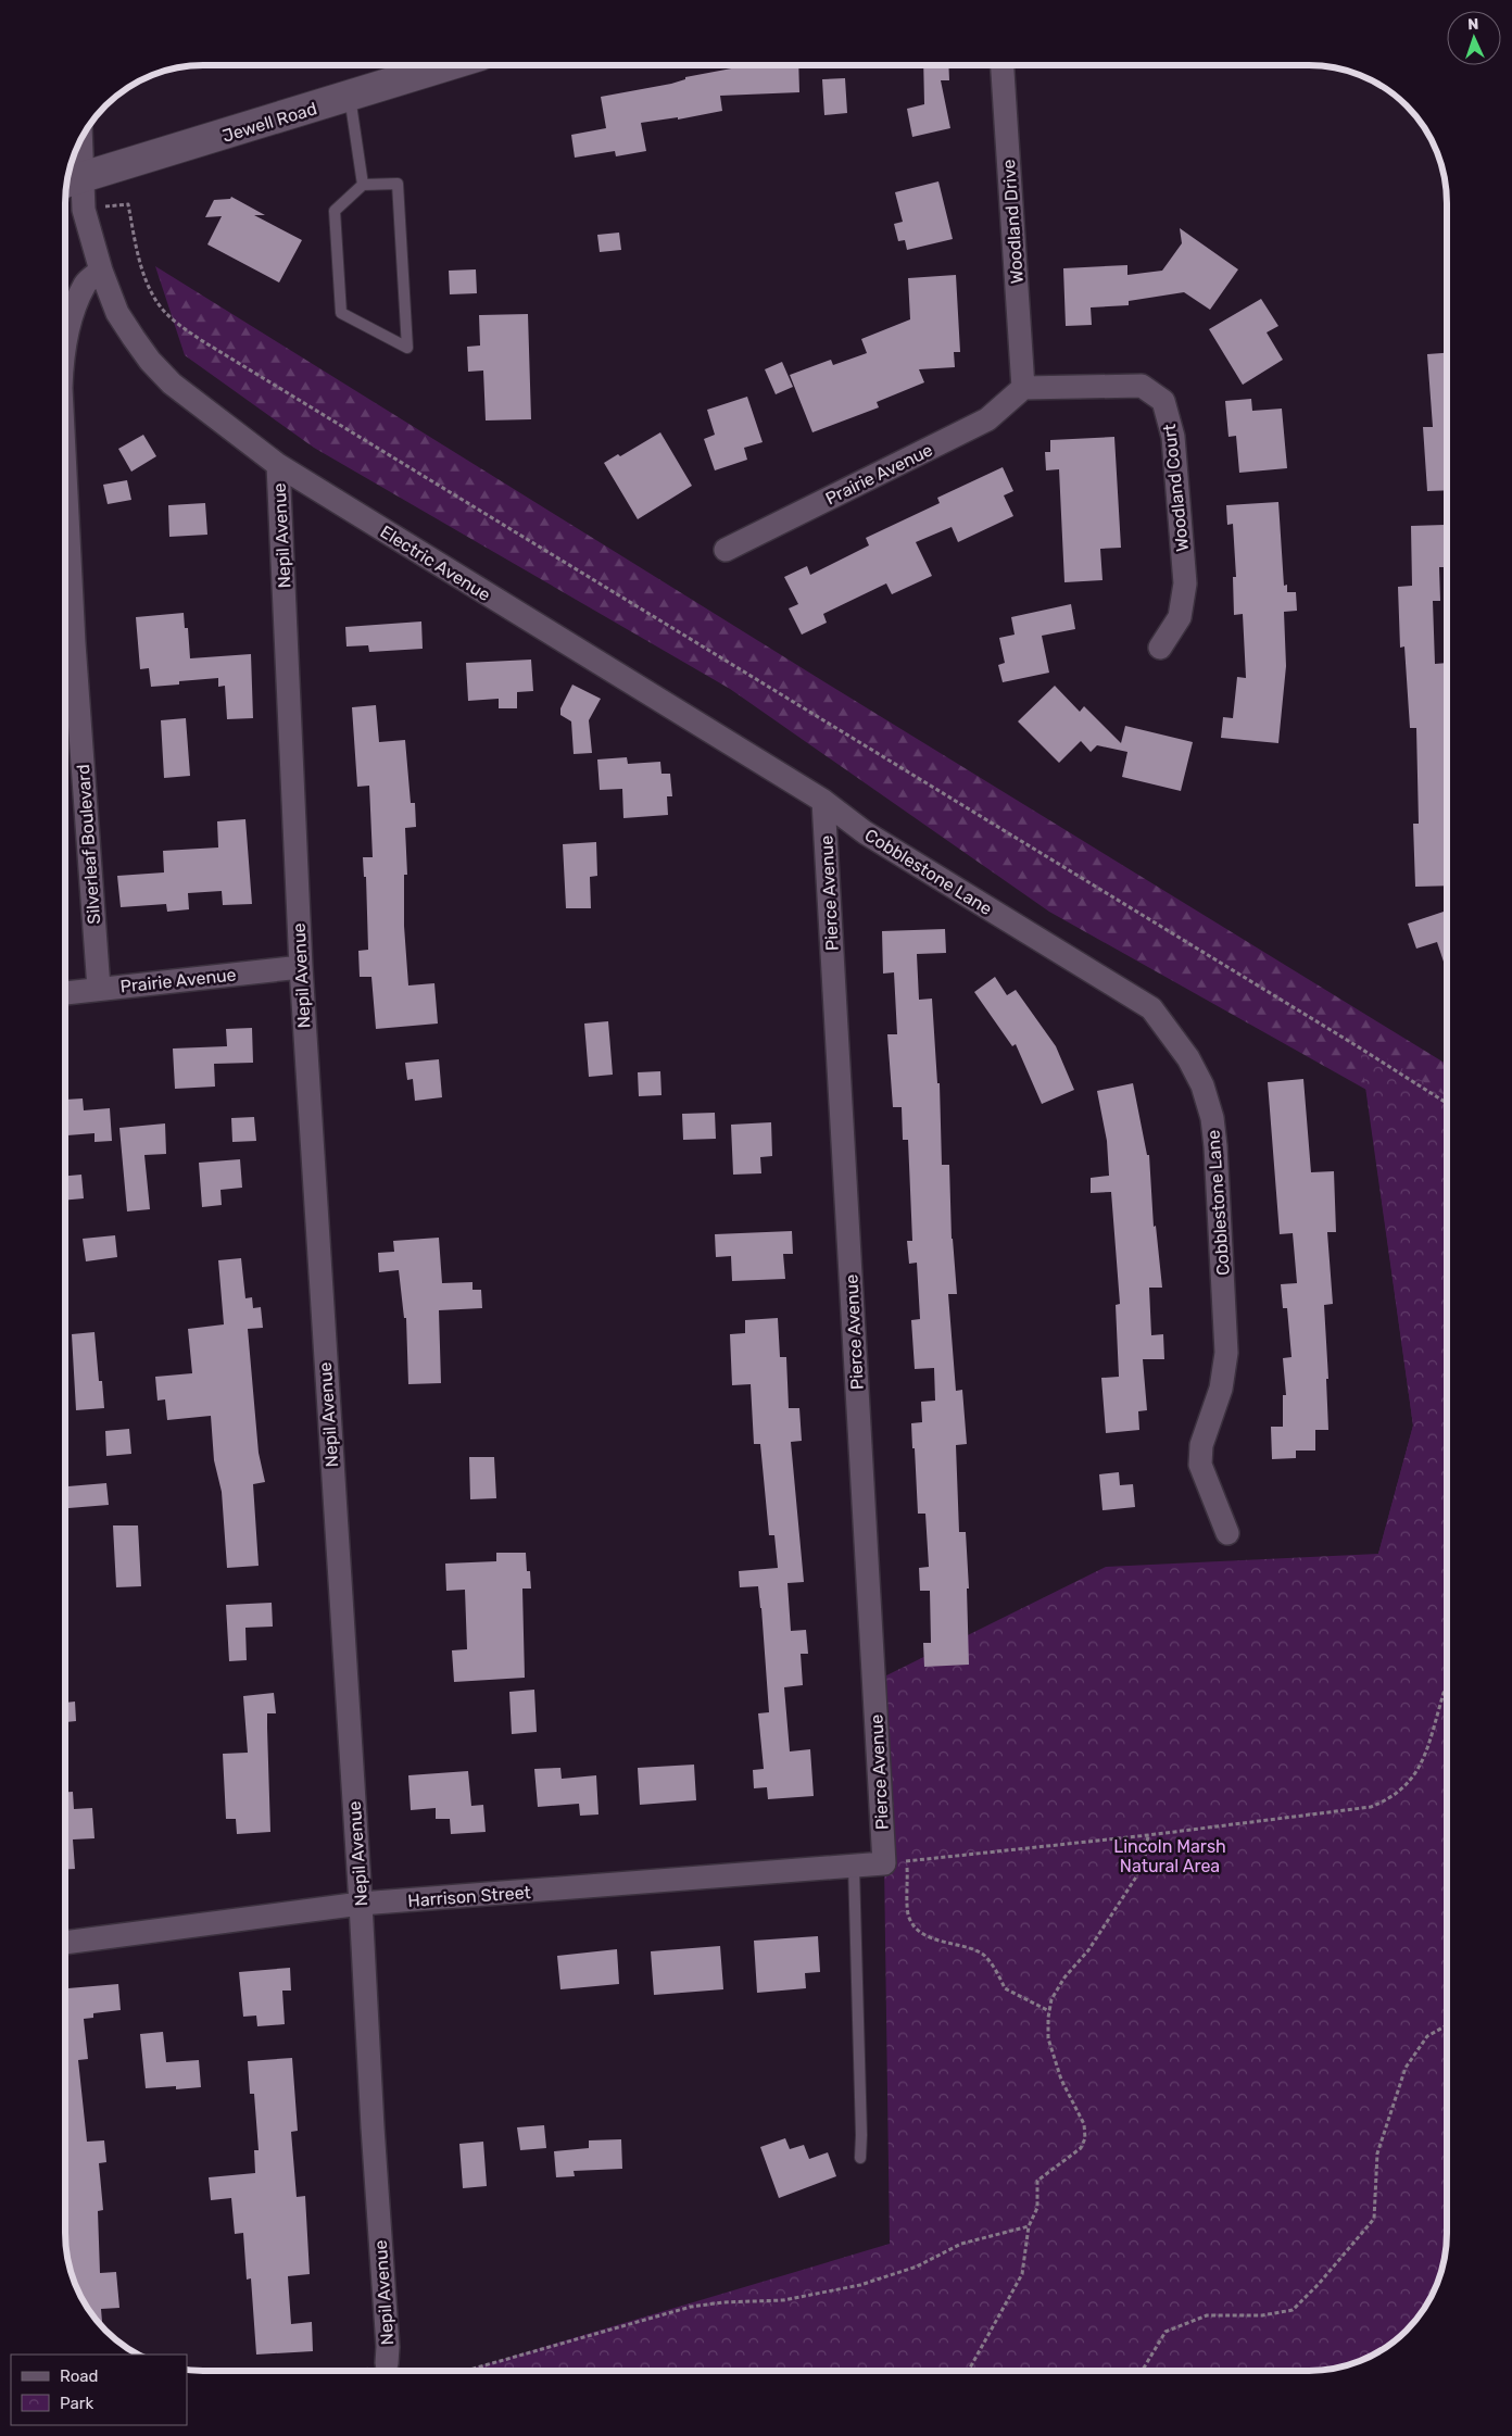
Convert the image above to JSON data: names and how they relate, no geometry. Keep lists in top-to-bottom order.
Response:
{
  "streets": {
    "street": [
      "Jewell Road",
      "Woodland Drive",
      "Prairie Avenue",
      "Woodland Court",
      "Nepil Avenue",
      "Electric Avenue",
      "Silverleaf Boulevard",
      "Cobblestone Lane",
      "Pierce Avenue",
      "Harrison Street"
    ]
  },
  "crossings": [
    ["Woodland Drive", "Prairie Avenue"],
    ["Woodland Drive", "Woodland Court"],
    ["Prairie Avenue", "Woodland Court"],
    ["Prairie Avenue", "Nepil Avenue"],
    ["Prairie Avenue", "Silverleaf Boulevard"],
    ["Nepil Avenue", "Electric Avenue"],
    ["Nepil Avenue", "Harrison Street"],
    ["Electric Avenue", "Silverleaf Boulevard"],
    ["Electric Avenue", "Cobblestone Lane"],
    ["Electric Avenue", "Pierce Avenue"],
    ["Cobblestone Lane", "Pierce Avenue"],
    ["Pierce Avenue", "Harrison Street"]
  ],
  "parks": ["Lincoln Marsh Natural Area"],
  "legend": ["Road", "Park"],
  "north": "top"
}
